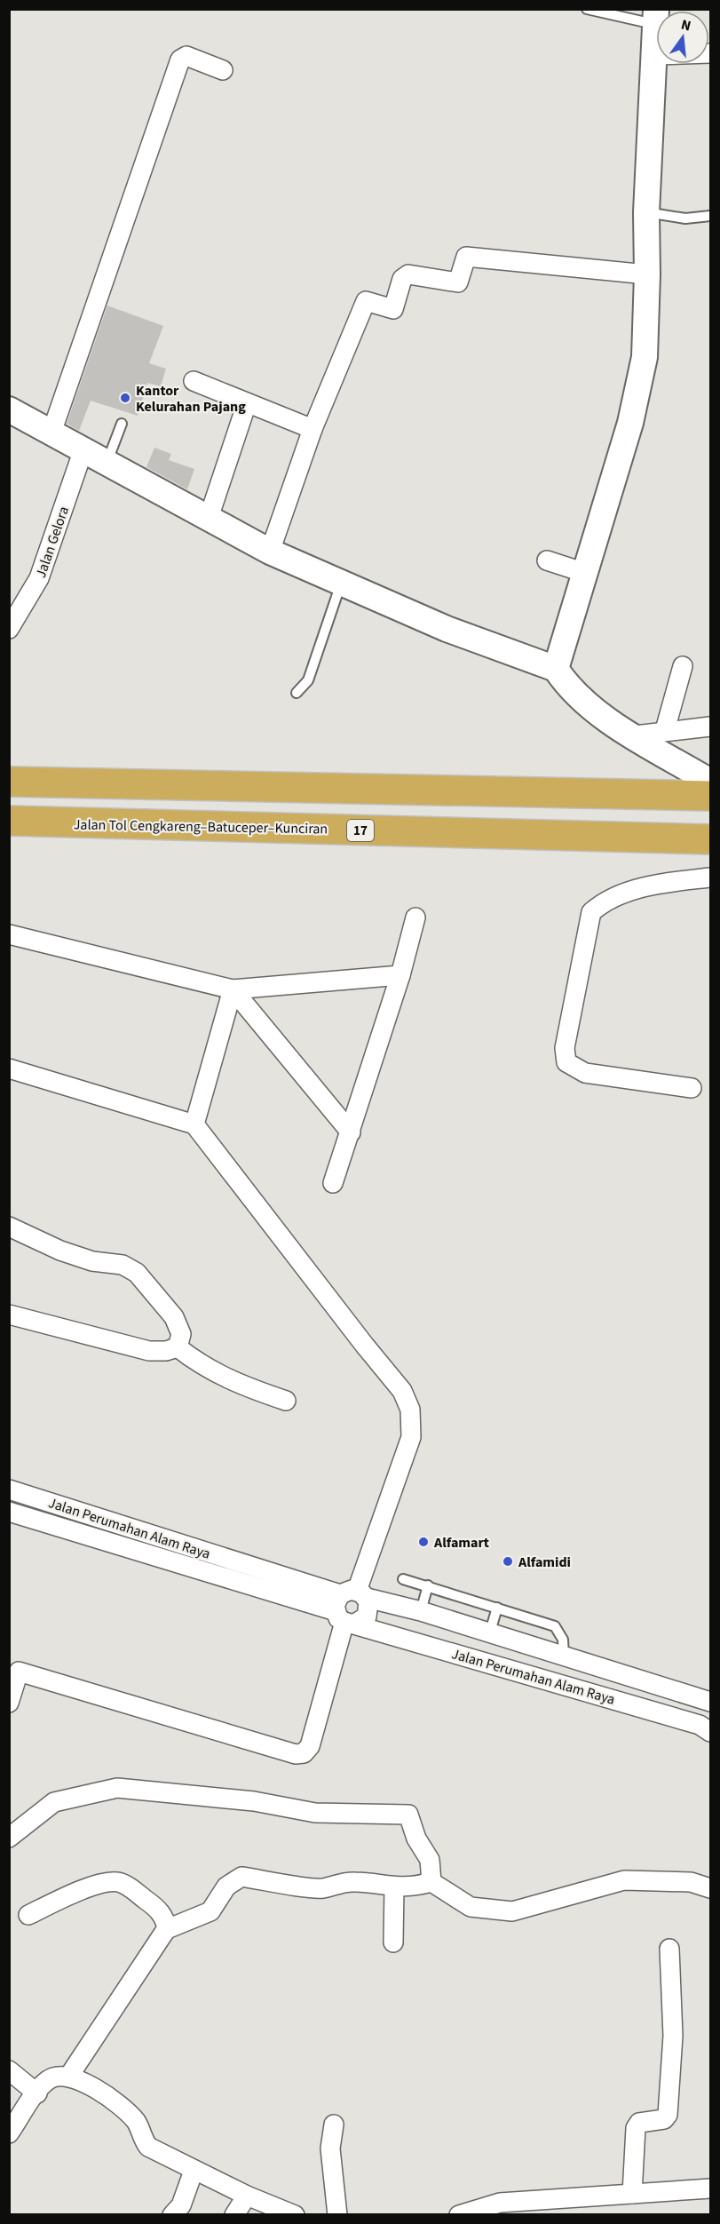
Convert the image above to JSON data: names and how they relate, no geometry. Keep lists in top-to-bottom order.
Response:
{
  "streets": {
    "highway": ["Jalan Tol Cengkareng–Batuceper–Kunciran", "17"],
    "street": ["Jalan Gelora", "Jalan Perumahan Alam Raya"]
  },
  "places": ["Kantor Kelurahan Pajang", "Alfamart", "Alfamidi"],
  "north": "top"
}
